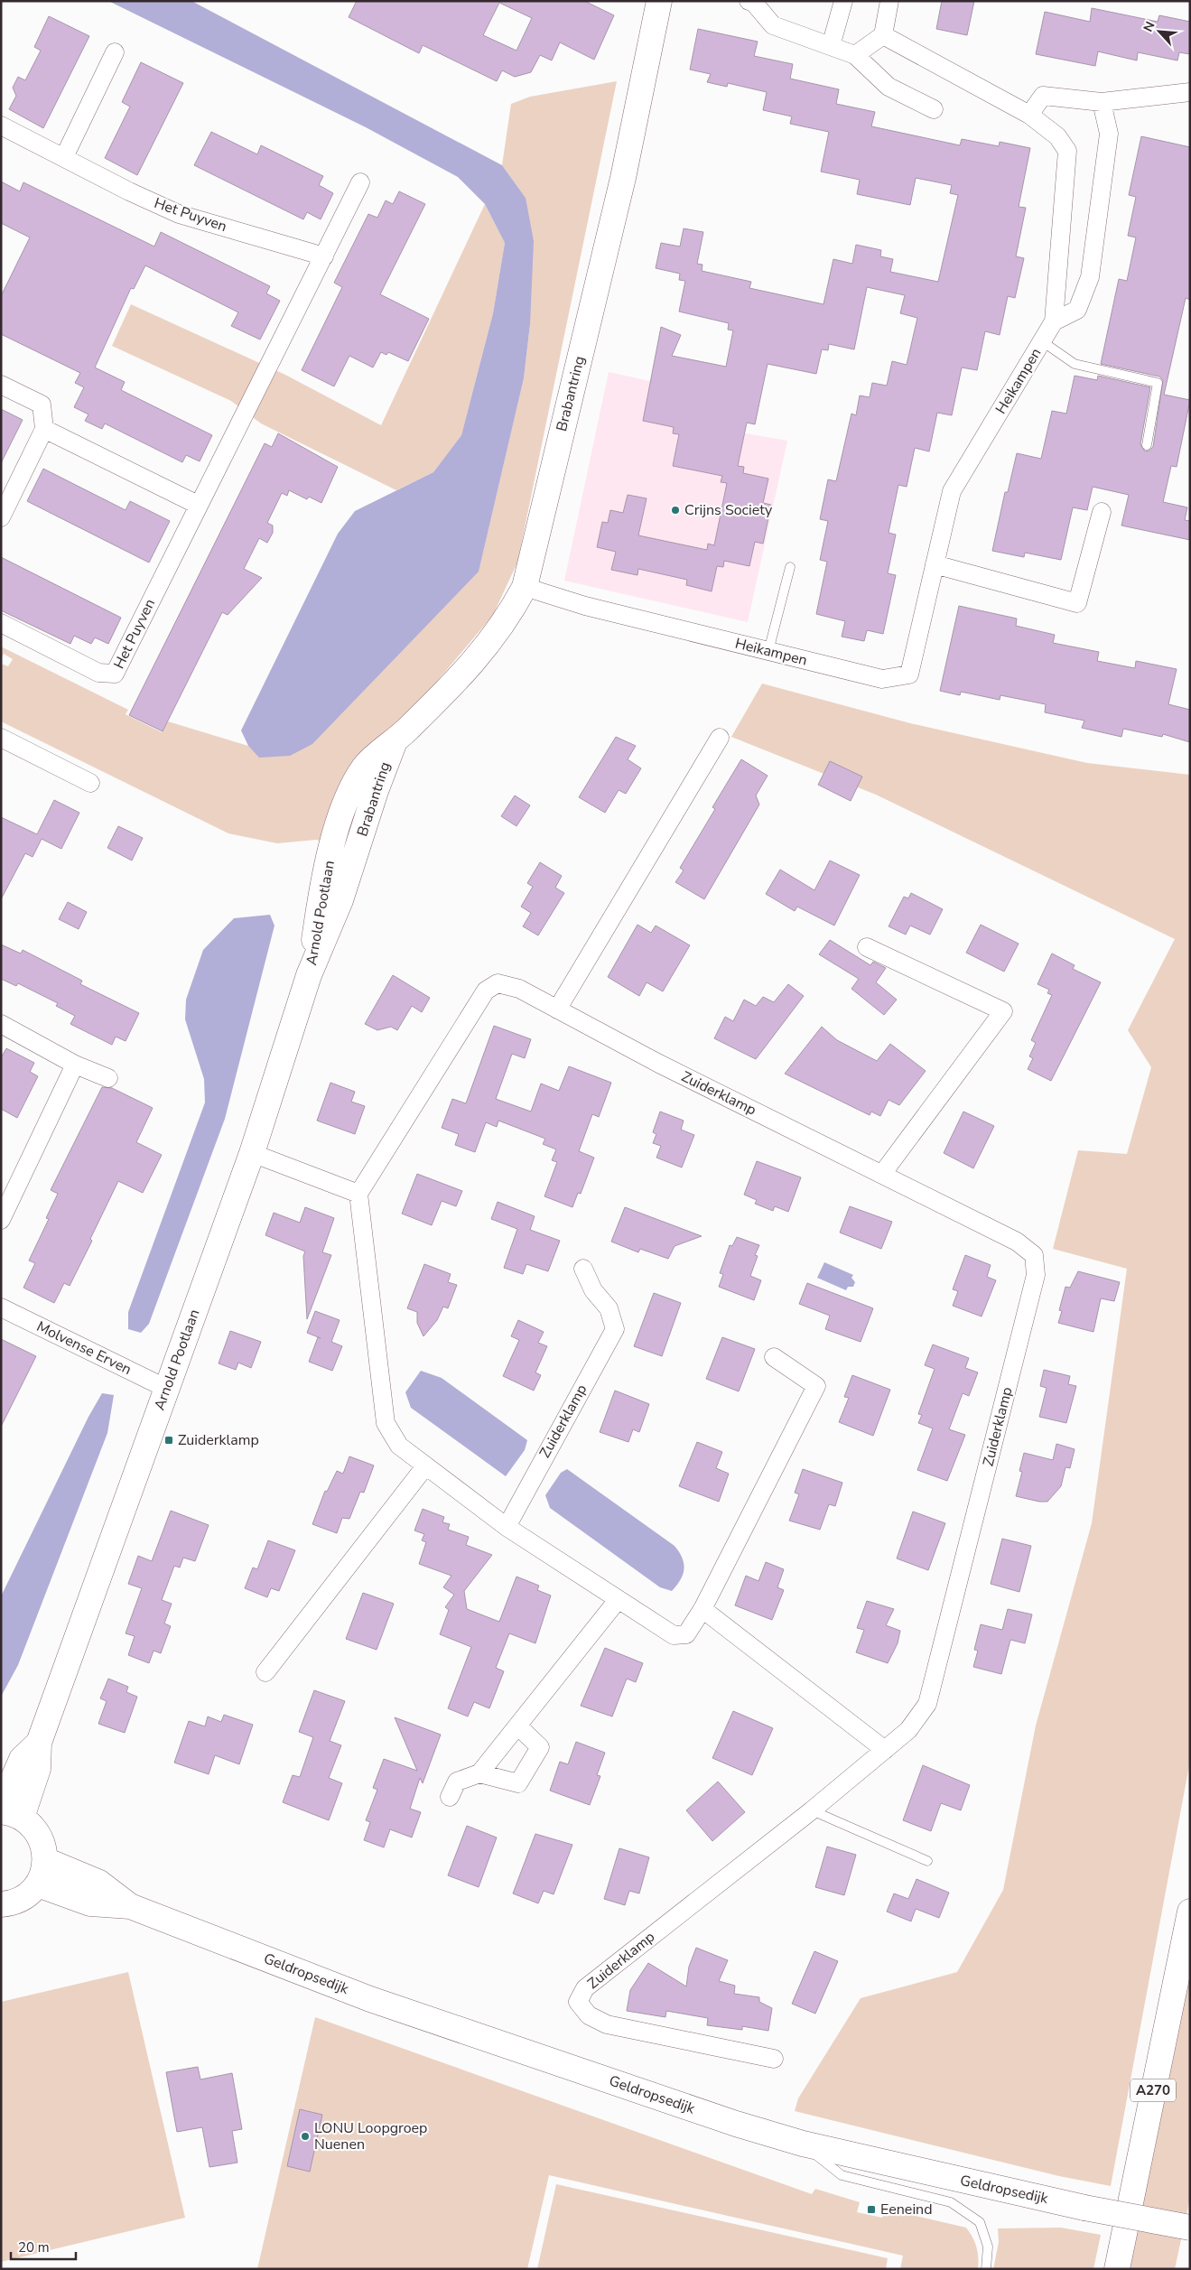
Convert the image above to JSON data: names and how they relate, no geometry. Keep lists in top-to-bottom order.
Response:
{
  "streets": {
    "main road": [
      "Brabantring",
      "Arnold Pootlaan",
      "Geldropsedijk",
      "A270"
    ],
    "street": [
      "Het Puyven",
      "Heikampen",
      "Zuiderklamp",
      "Molvense Erven"
    ]
  },
  "crossings": [
    ["Heikampen", "Brabantring"],
    ["Brabantring", "Arnold Pootlaan"],
    ["Arnold Pootlaan", "Molvense Erven"]
  ],
  "places": {
    "other": ["Crijns Society", "LONU Loopgroep Nuenen"],
    "transit": ["Zuiderklamp", "Eeneind"]
  },
  "scale_bar": "20 m",
  "north": "top left"
}
